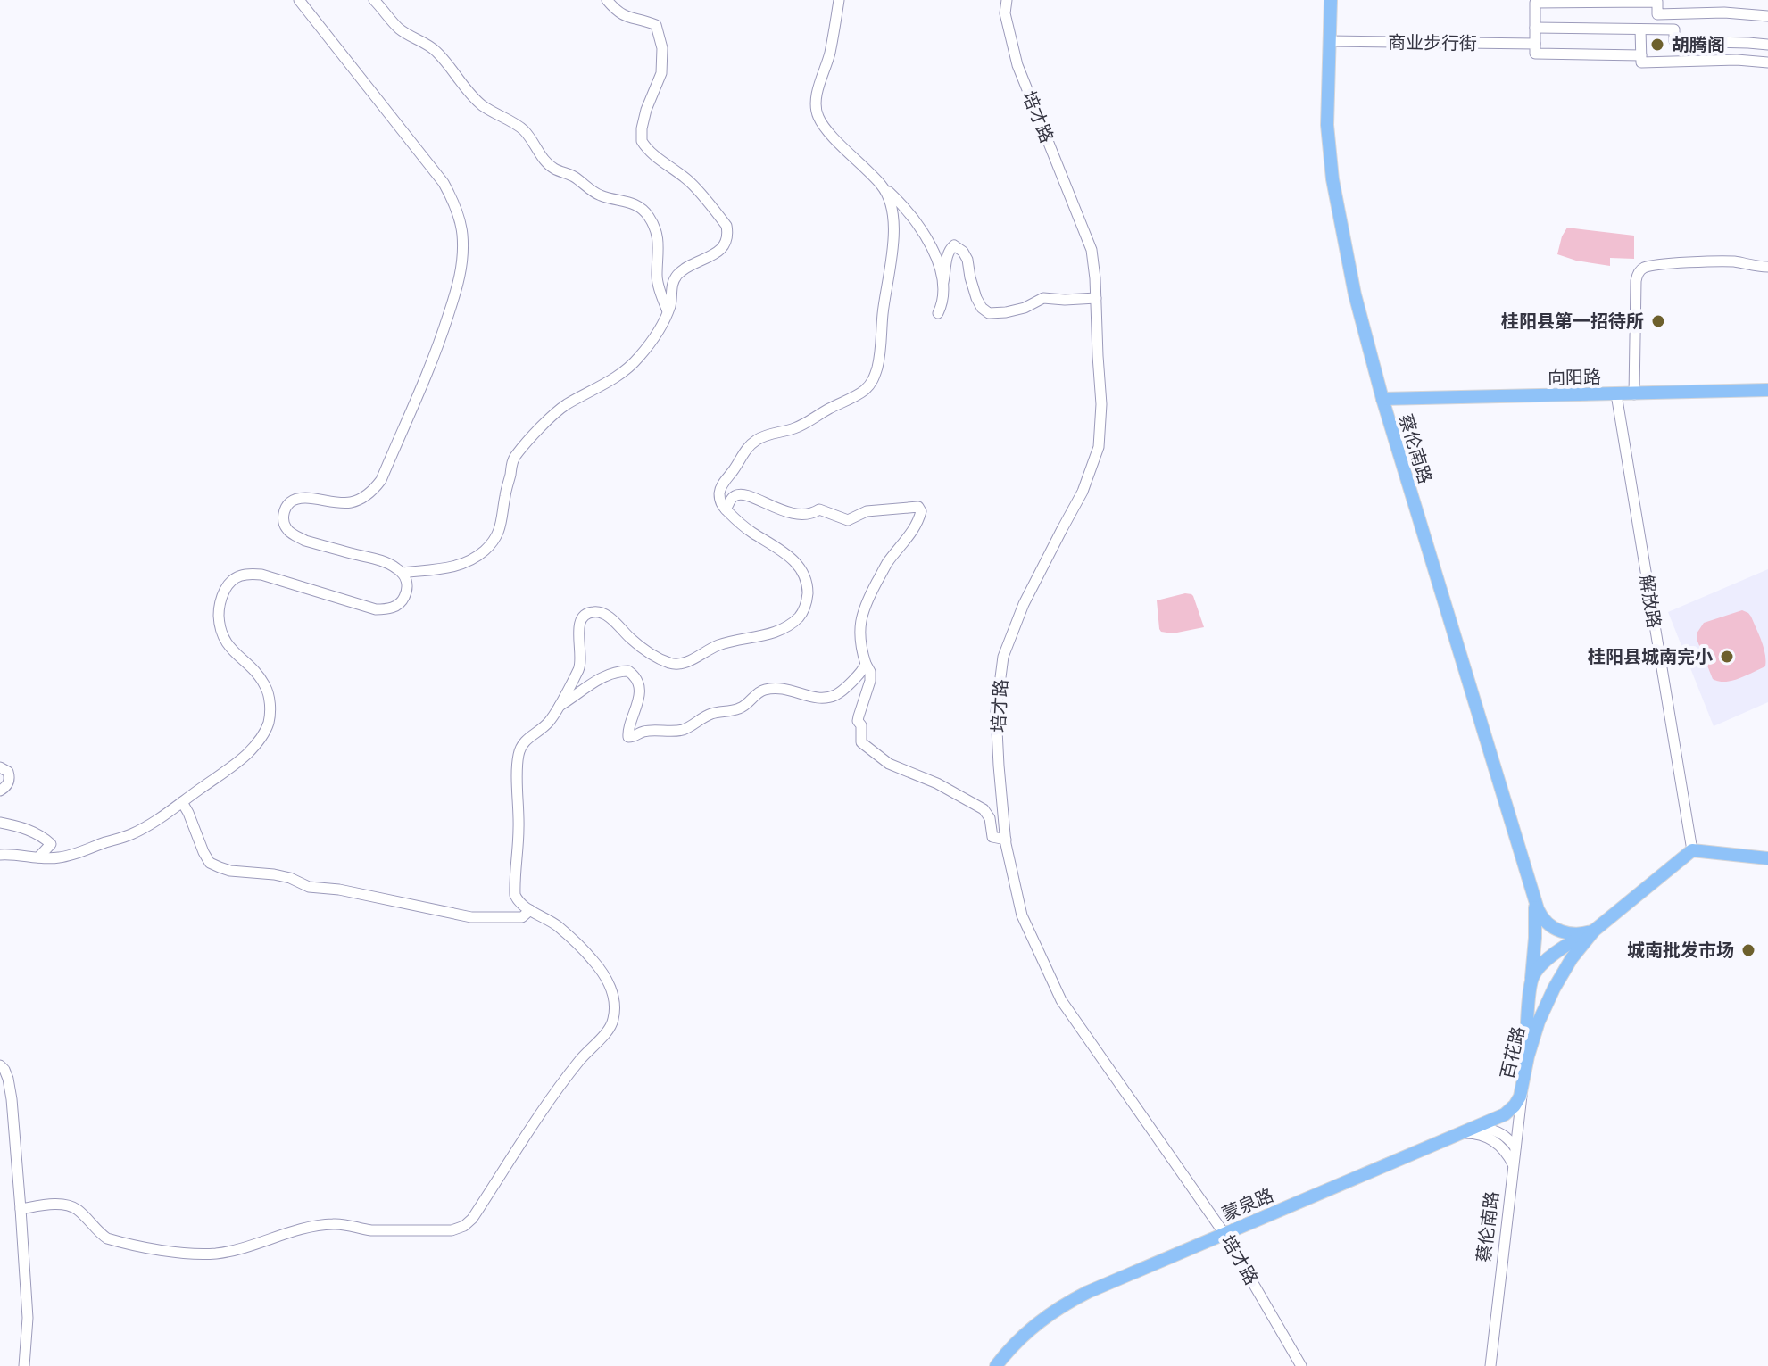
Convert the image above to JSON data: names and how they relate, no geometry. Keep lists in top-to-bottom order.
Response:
{
  "streets": {
    "main road": [
      "向阳路",
      "蔡伦南路",
      "百花路",
      "蒙泉路"
    ],
    "street": ["商业步行街", "培才路", "解放路"]
  },
  "crossings": [
    ["商业步行街", "蔡伦南路"],
    ["培才路", "蒙泉路"],
    ["向阳路", "蔡伦南路"],
    ["向阳路", "解放路"],
    ["蔡伦南路", "百花路"],
    ["蔡伦南路", "蒙泉路"],
    ["解放路", "百花路"],
    ["百花路", "蒙泉路"]
  ],
  "places": [
    "胡腾阁",
    "桂阳县第一招待所",
    "桂阳县城南完小",
    "城南批发市场"
  ]
}
